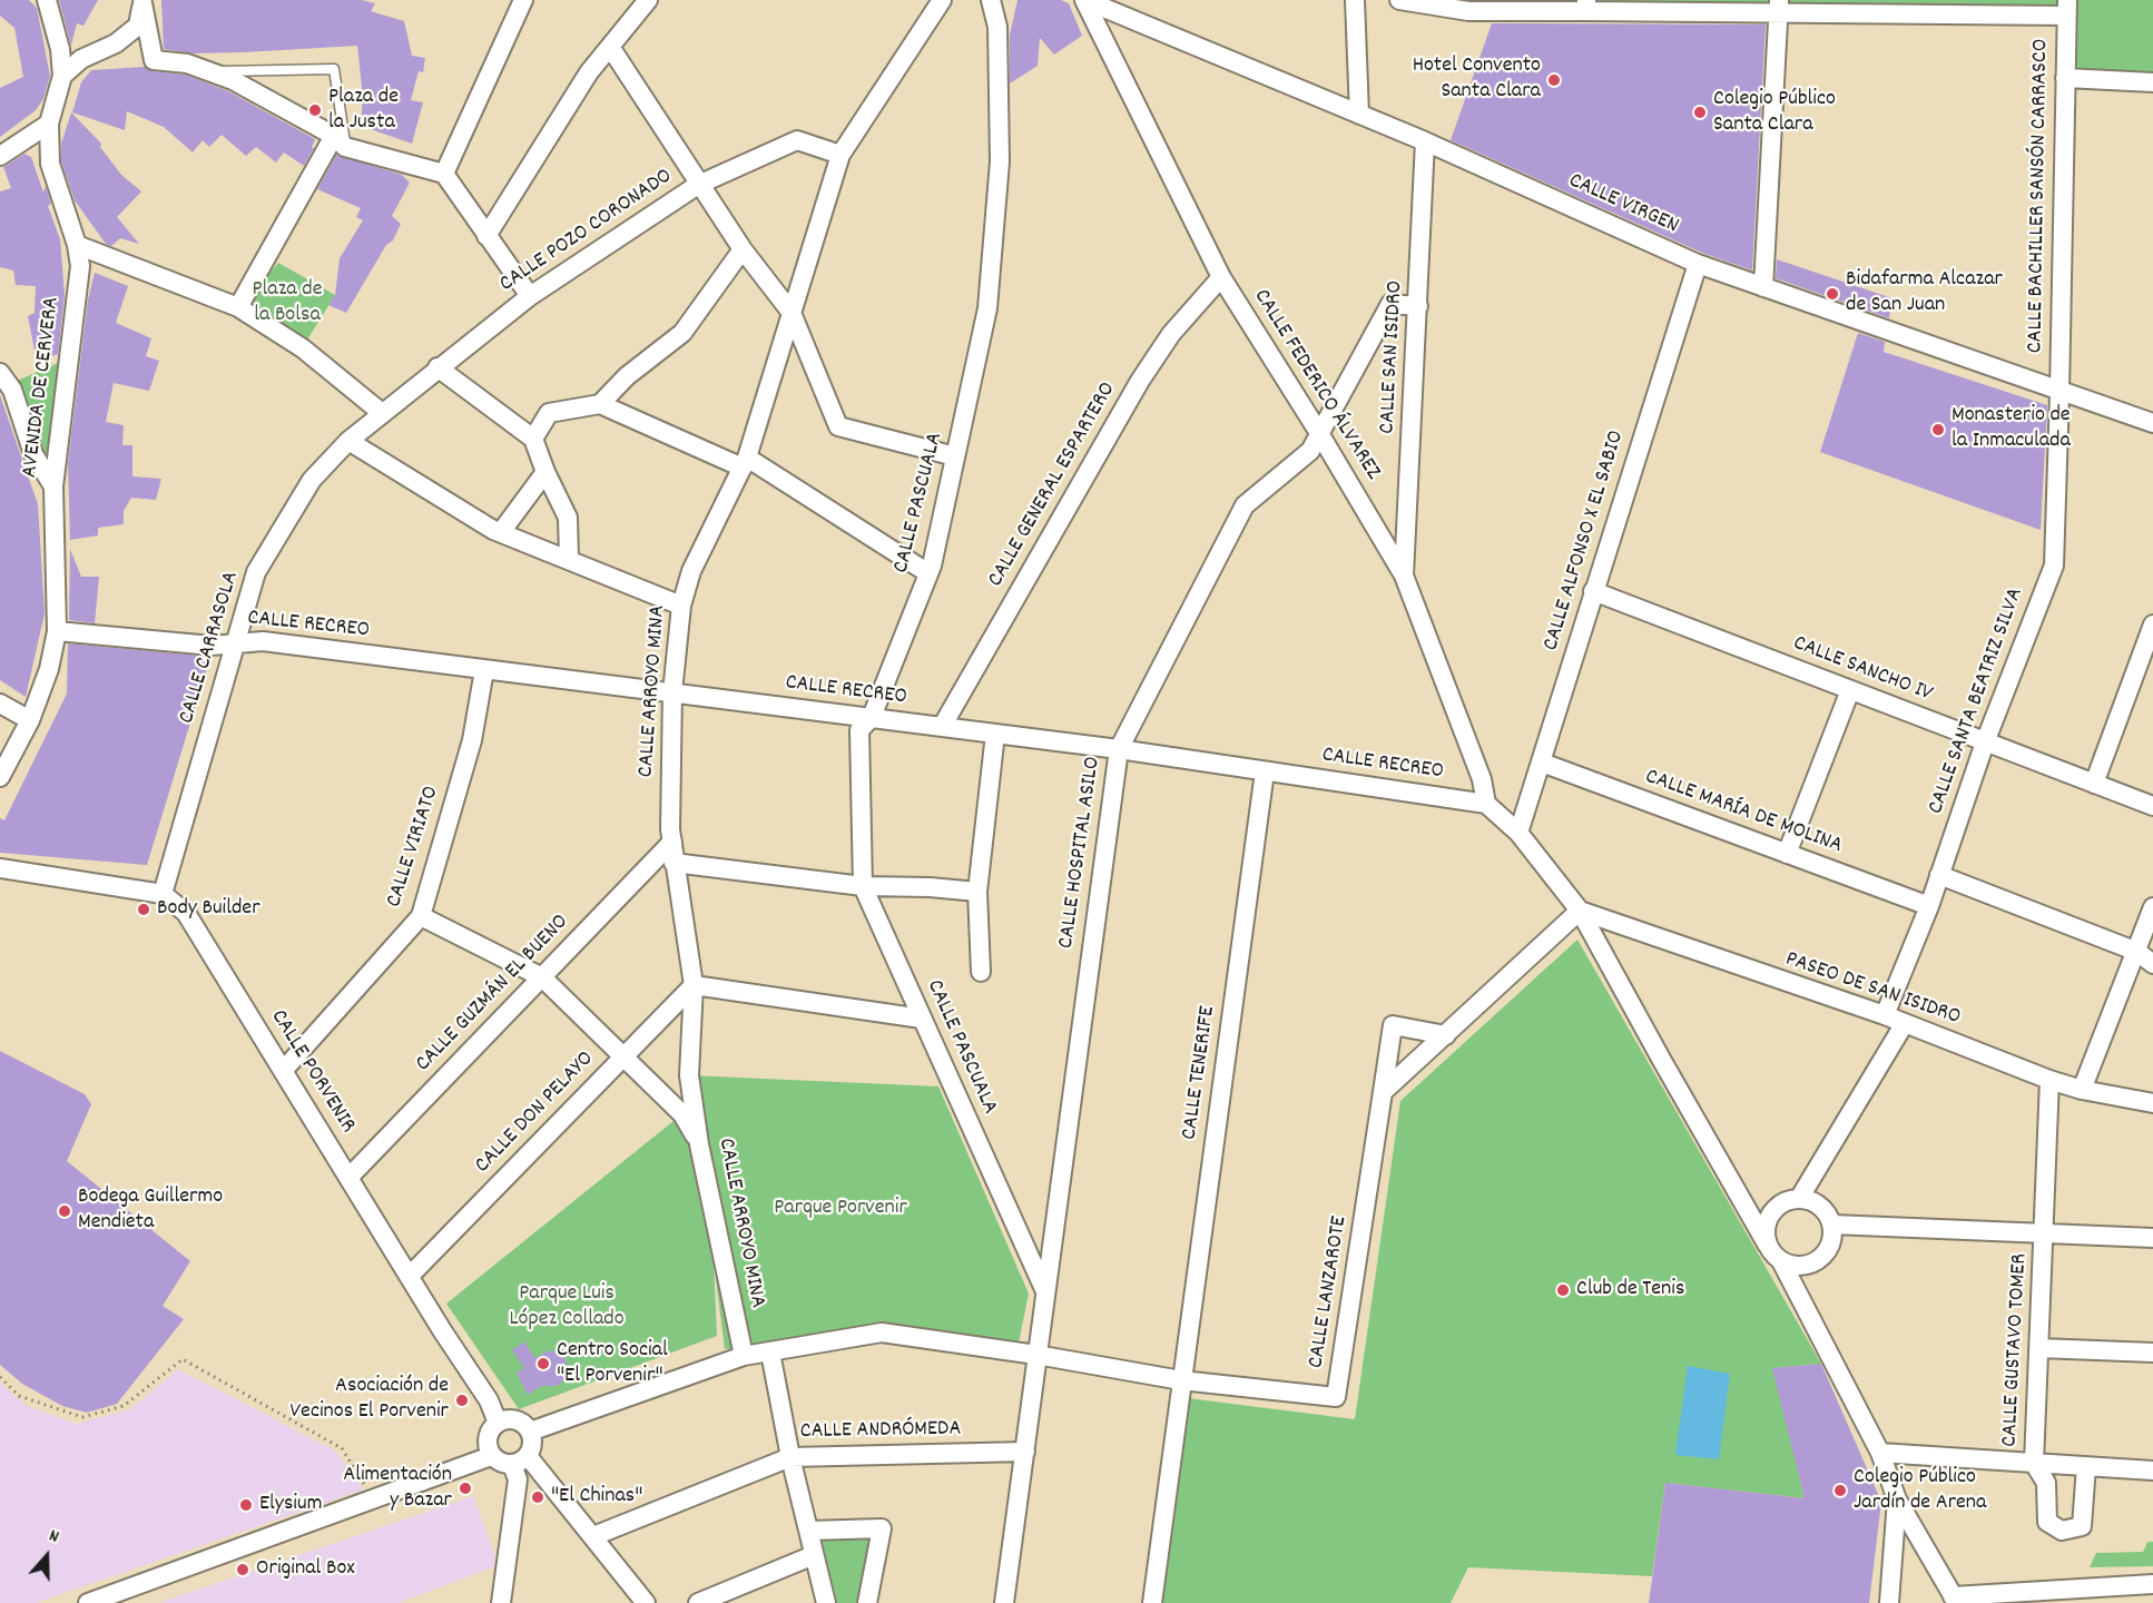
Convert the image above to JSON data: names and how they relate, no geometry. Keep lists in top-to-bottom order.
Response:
{
  "streets": {
    "street": [
      "CALLE BACHILLER SANSÓN CARRASCO",
      "CALLE VIRGEN",
      "CALLE POZO CORONADO",
      "CALLE SAN ISIDRO",
      "CALLE FEDERICO ÁLVAREZ",
      "AVENIDA DE CERVERA",
      "CALLE GENERAL ESPARTERO",
      "CALLE PASCUALA",
      "CALLE ALFONSO X EL SABIO",
      "CALLE RECREO",
      "CALLE CARRASOLA",
      "CALLE SANCHO IV",
      "CALLE ARROYO MINA",
      "CALLE SANTA BEATRIZ SILVA",
      "CALLE MARÍA DE MOLINA",
      "CALLE VIRIATO",
      "CALLE HOSPITAL ASILO",
      "PASEO DE SAN ISIDRO",
      "CALLE GUZMÁN EL BUENO",
      "CALLE PORVENIR",
      "CALLE TENERIFE",
      "CALLE DON PELAYO",
      "CALLE LANZAROTE",
      "CALLE GUSTAVO TOMER",
      "CALLE ANDRÓMEDA"
    ]
  },
  "crossings": [
    ["CALLE BACHILLER SANSÓN CARRASCO", "CALLE VIRGEN"],
    ["CALLE BACHILLER SANSÓN CARRASCO", "CALLE SANTA BEATRIZ SILVA"],
    ["CALLE VIRGEN", "CALLE SAN ISIDRO"],
    ["CALLE VIRGEN", "CALLE FEDERICO ÁLVAREZ"],
    ["CALLE VIRGEN", "CALLE ALFONSO X EL SABIO"],
    ["CALLE VIRGEN", "CALLE SANTA BEATRIZ SILVA"],
    ["CALLE POZO CORONADO", "CALLE CARRASOLA"],
    ["CALLE POZO CORONADO", "CALLE ARROYO MINA"],
    ["CALLE SAN ISIDRO", "CALLE FEDERICO ÁLVAREZ"],
    ["CALLE SAN ISIDRO", "CALLE HOSPITAL ASILO"],
    ["CALLE FEDERICO ÁLVAREZ", "CALLE GENERAL ESPARTERO"],
    ["CALLE FEDERICO ÁLVAREZ", "CALLE RECREO"],
    ["CALLE FEDERICO ÁLVAREZ", "CALLE HOSPITAL ASILO"],
    ["AVENIDA DE CERVERA", "CALLE RECREO"],
    ["CALLE GENERAL ESPARTERO", "CALLE RECREO"],
    ["CALLE PASCUALA", "CALLE RECREO"],
    ["CALLE PASCUALA", "CALLE HOSPITAL ASILO"],
    ["CALLE ALFONSO X EL SABIO", "CALLE SANCHO IV"],
    ["CALLE ALFONSO X EL SABIO", "CALLE MARÍA DE MOLINA"],
    ["CALLE RECREO", "CALLE CARRASOLA"],
    ["CALLE RECREO", "CALLE ARROYO MINA"],
    ["CALLE RECREO", "CALLE VIRIATO"],
    ["CALLE RECREO", "CALLE HOSPITAL ASILO"],
    ["CALLE RECREO", "CALLE TENERIFE"],
    ["CALLE CARRASOLA", "CALLE PORVENIR"],
    ["CALLE SANCHO IV", "CALLE SANTA BEATRIZ SILVA"],
    ["CALLE ARROYO MINA", "CALLE GUZMÁN EL BUENO"],
    ["CALLE ARROYO MINA", "CALLE DON PELAYO"],
    ["CALLE ARROYO MINA", "CALLE LANZAROTE"],
    ["CALLE SANTA BEATRIZ SILVA", "CALLE MARÍA DE MOLINA"],
    ["CALLE SANTA BEATRIZ SILVA", "PASEO DE SAN ISIDRO"],
    ["CALLE VIRIATO", "CALLE PORVENIR"],
    ["CALLE HOSPITAL ASILO", "CALLE LANZAROTE"],
    ["CALLE HOSPITAL ASILO", "CALLE ANDRÓMEDA"],
    ["PASEO DE SAN ISIDRO", "CALLE GUSTAVO TOMER"],
    ["CALLE GUZMÁN EL BUENO", "CALLE PORVENIR"],
    ["CALLE PORVENIR", "CALLE DON PELAYO"],
    ["CALLE PORVENIR", "CALLE LANZAROTE"],
    ["CALLE TENERIFE", "CALLE LANZAROTE"]
  ],
  "parks": ["Plaza de la Bolsa", "Parque Porvenir", "Parque Luis López Collado"],
  "places": [
    "Hotel Convento Santa Clara",
    "Plaza de la Justa",
    "Colegio Público Santa Clara",
    "Bidafarma Alcazar de San Juan",
    "Monasterio de la Inmaculada",
    "Body Builder",
    "Bodega Guillermo Mendieta",
    "Club de Tenis",
    "Centro Social \"El Porvenir\"",
    "Asociación de Vecinos El Porvenir",
    "Alimentación y Bazar",
    "Colegio Público Jardín de Arena",
    "\"El Chinas\"",
    "Elysium",
    "Original Box"
  ],
  "north": "top"
}
